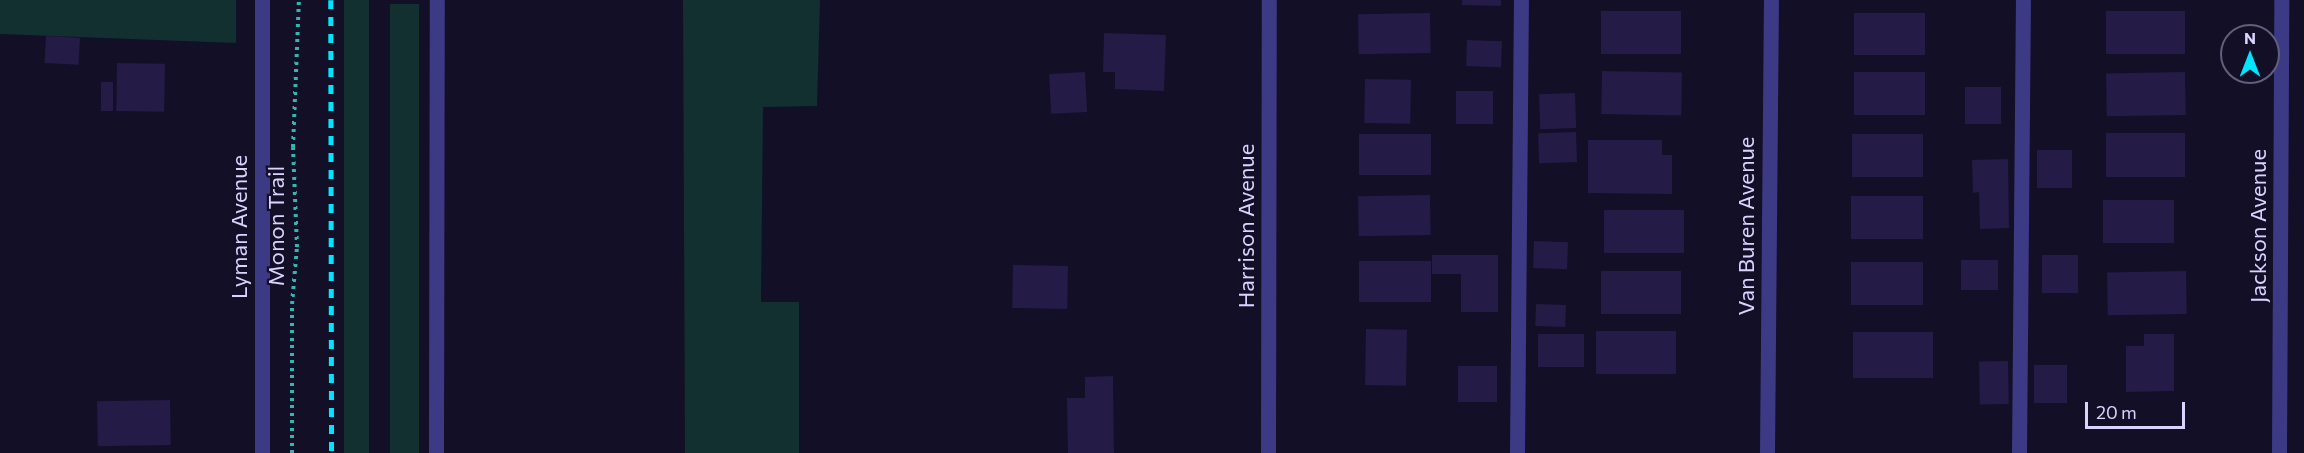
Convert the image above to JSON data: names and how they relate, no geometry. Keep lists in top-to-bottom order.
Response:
{
  "streets": {
    "street": [
      "Harrison Avenue",
      "Van Buren Avenue",
      "Jackson Avenue",
      "Lyman Avenue"
    ],
    "path": ["Monon Trail"]
  },
  "scale_bar": "20 m",
  "north": "top"
}
